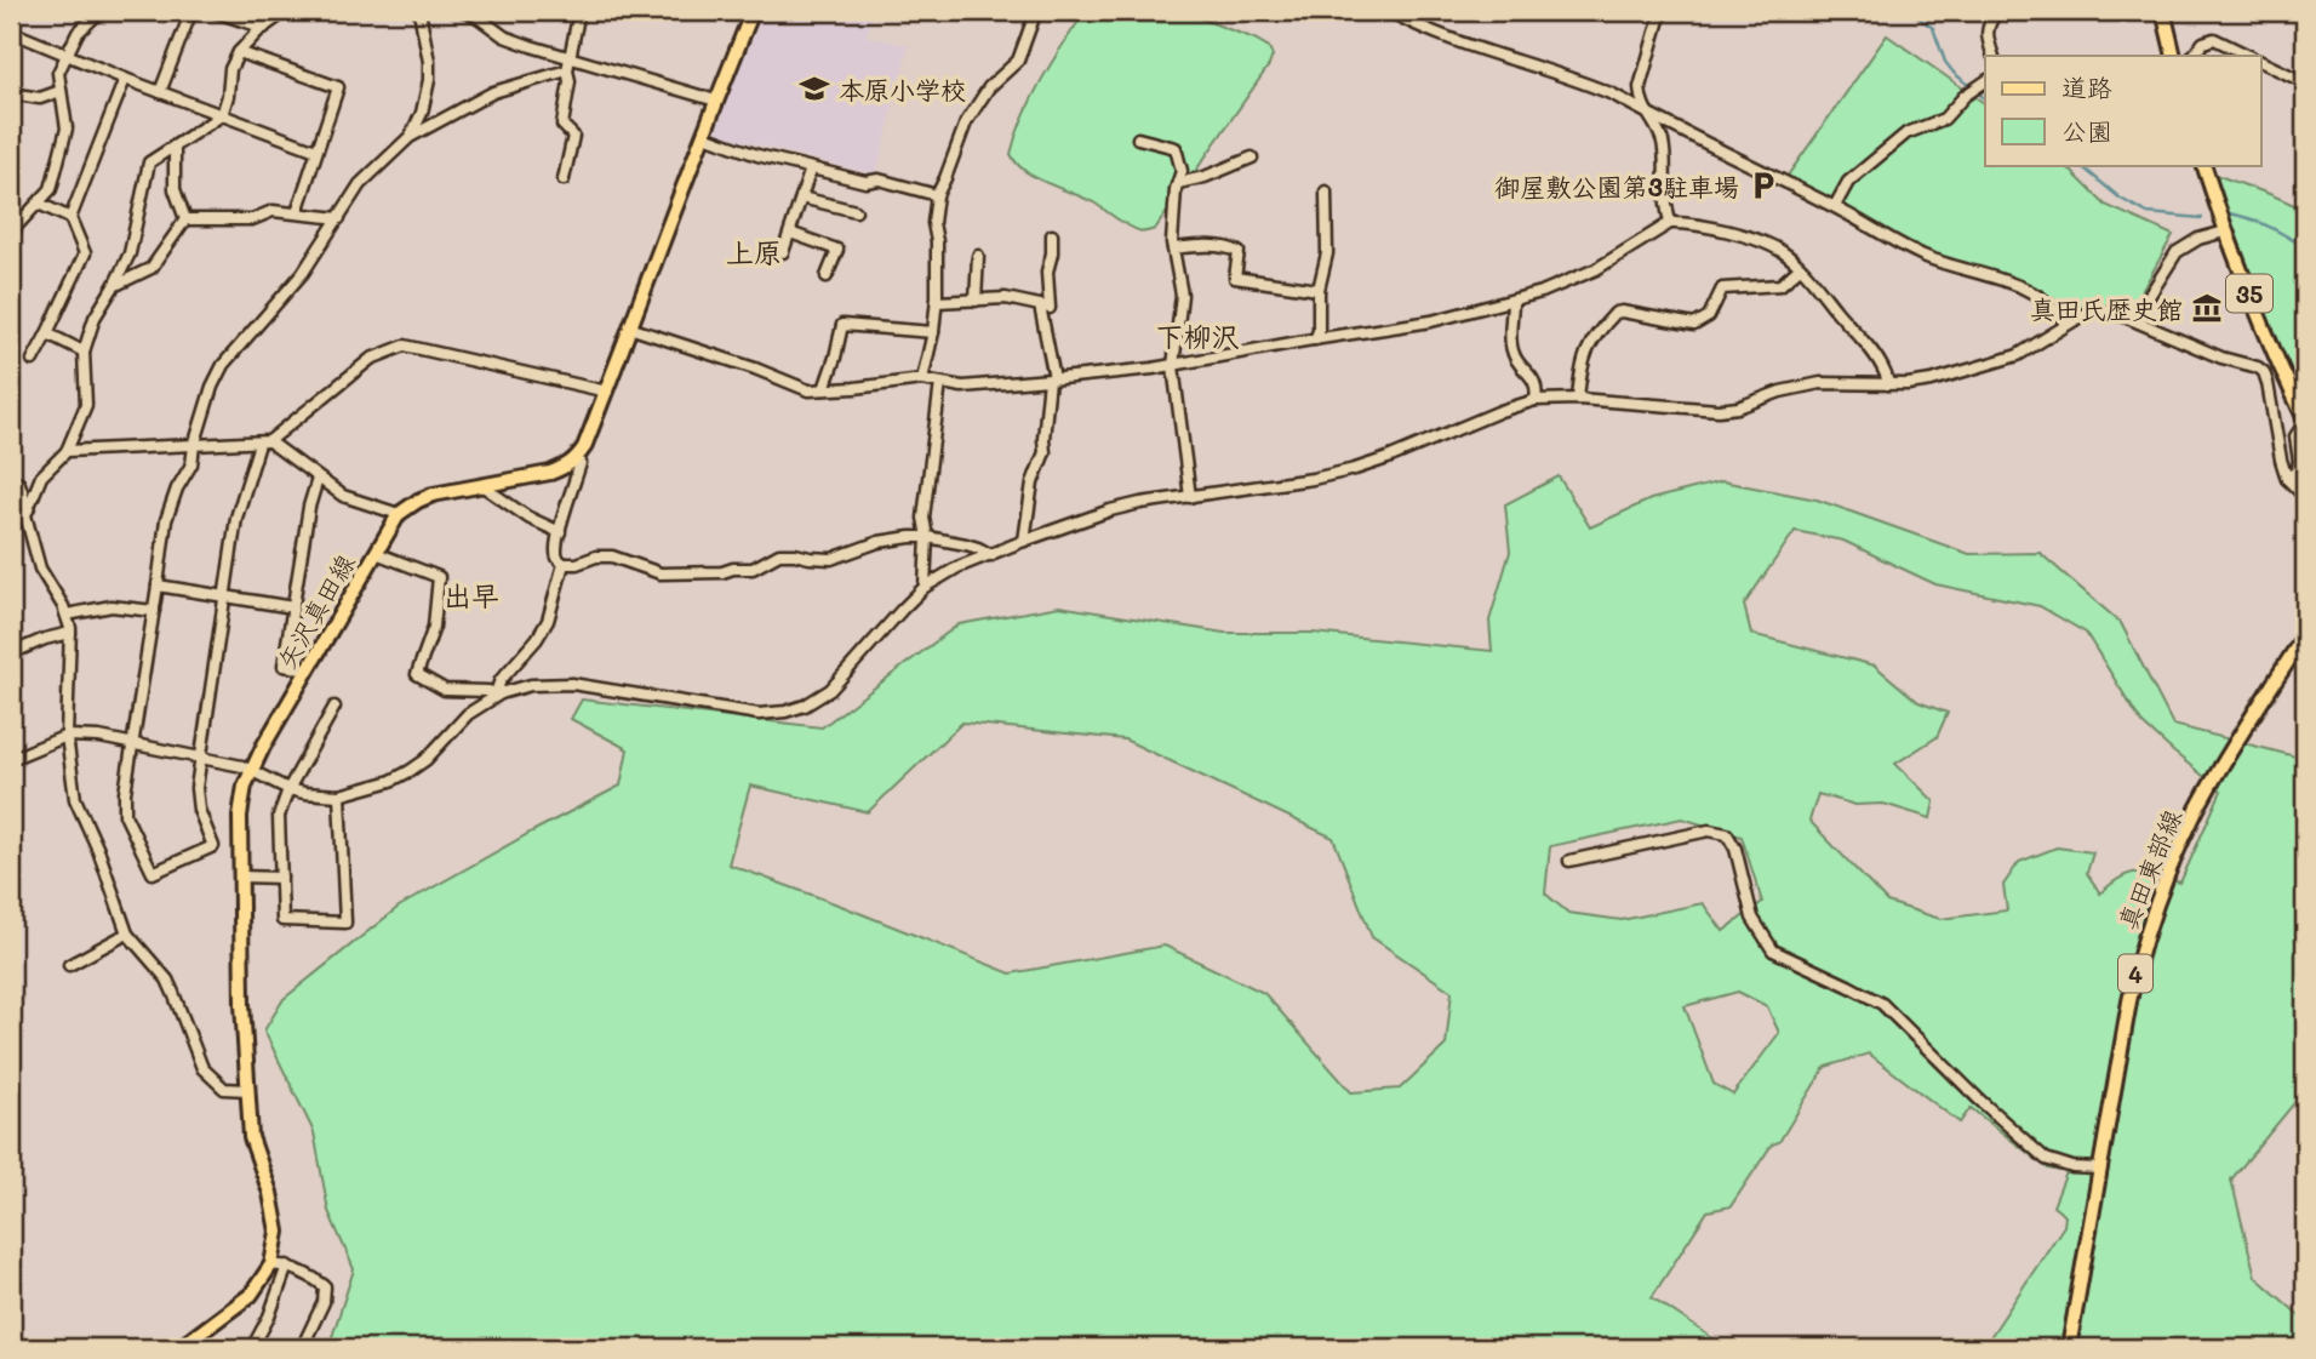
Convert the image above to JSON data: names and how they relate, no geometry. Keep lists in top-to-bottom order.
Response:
{
  "streets": {
    "main road": [
      "35",
      "矢沢真田線",
      "真田東部線",
      "4"
    ]
  },
  "districts": ["上原", "下柳沢", "出早"],
  "places": {
    "school or university": ["本原小学校"],
    "parking": ["御屋敷公園第3駐車場"],
    "museum": ["真田氏歴史館"]
  },
  "legend": ["道路", "公園"]
}
